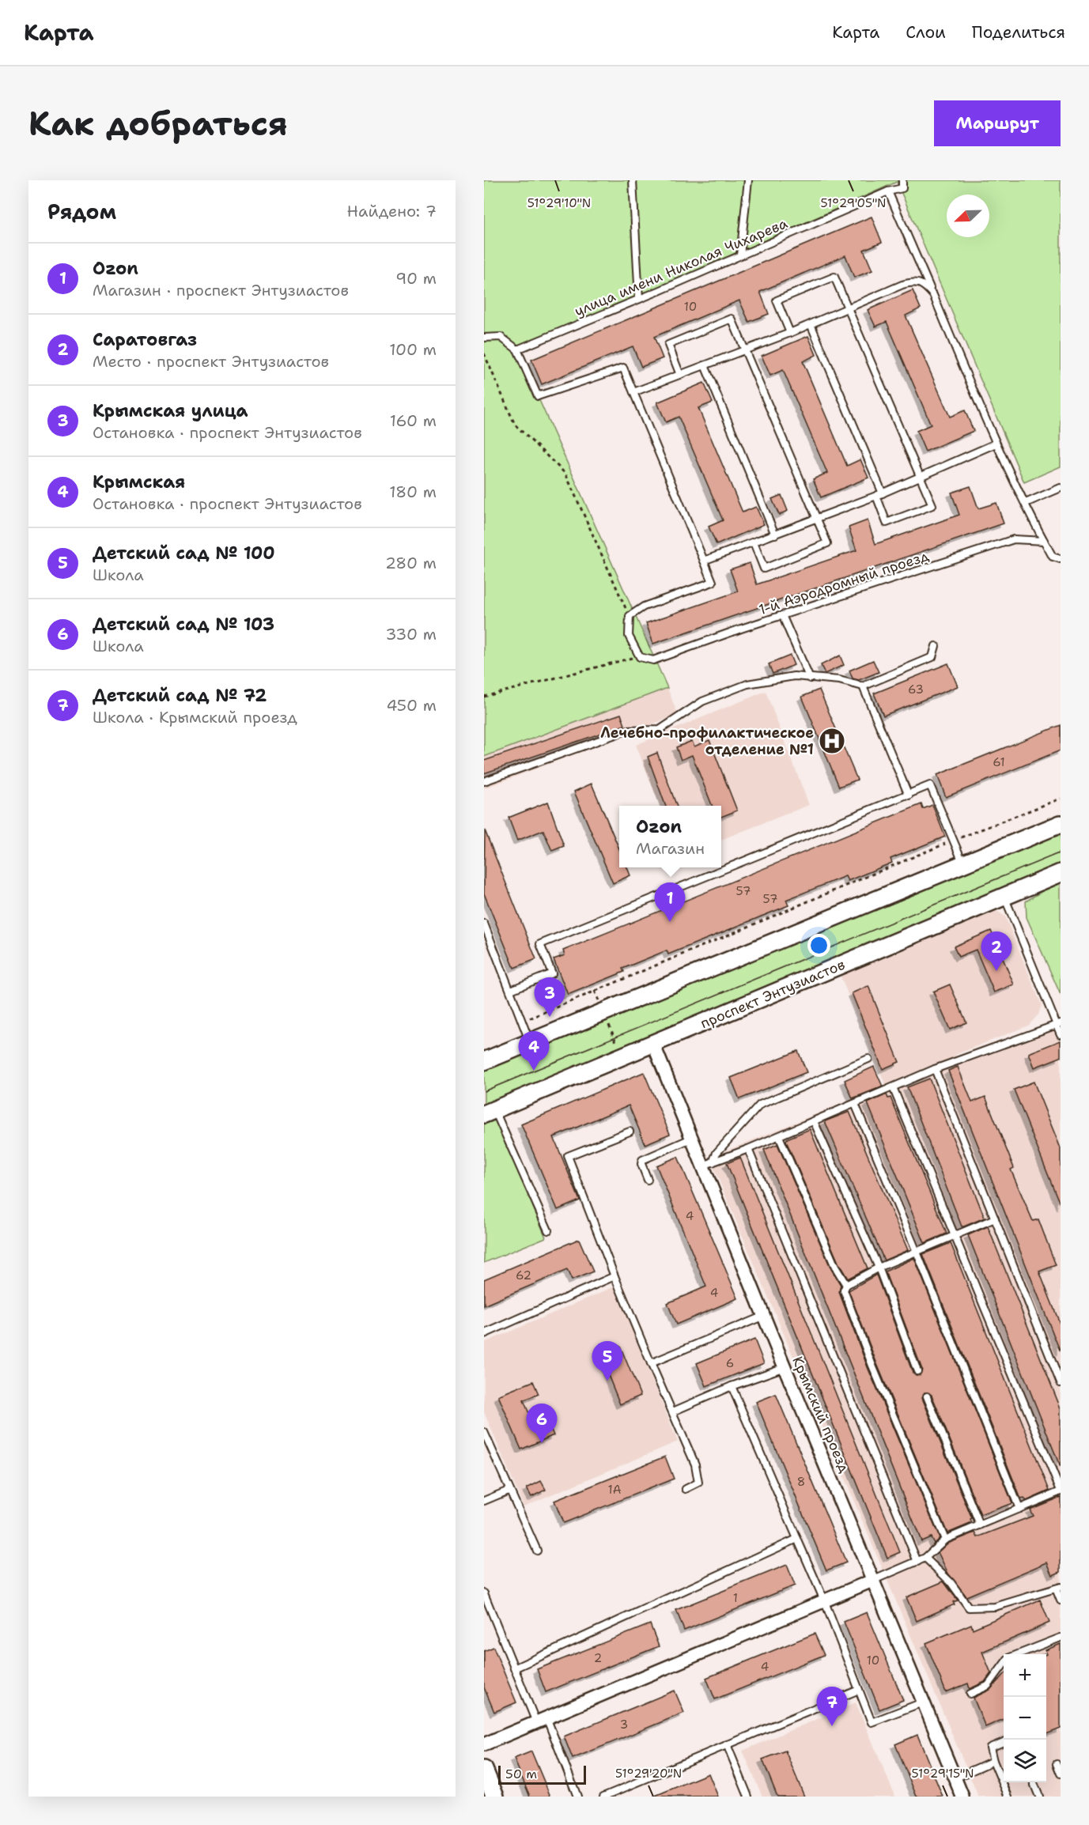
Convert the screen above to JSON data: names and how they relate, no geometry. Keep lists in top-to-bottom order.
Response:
{
  "streets": {
    "main road": ["проспект Энтузиастов"],
    "street": ["Крымский проезд"],
    "lane": ["улица имени Николая Чихарева", "1-й Аэродромный проезд"]
  },
  "crossings": [
    ["проспект Энтузиастов", "Крымский проезд"]
  ],
  "places": {
    "hospital": ["Лечебно-профилактическое отделение №1"]
  },
  "house_numbers": [
    "10",
    "63",
    "61",
    "57",
    "57",
    "4",
    "62",
    "4",
    "6",
    "8",
    "1А",
    "1",
    "2",
    "10",
    "4",
    "3"
  ],
  "scale_bar": "50 m",
  "north": "bottom left",
  "page": {
    "header": "Карта",
    "nav": ["Карта", "Слои", "Поделиться"],
    "buttons": "Маршрут",
    "title": "Как добраться",
    "heading": ["Рядом", "Найдено: 7"],
    "list": [
      {
        "mark": "1",
        "name": "Ozon",
        "note": "Магазин · проспект Энтузиастов",
        "value": "90 m"
      },
      {
        "mark": "2",
        "name": "Саратовгаз",
        "note": "Место · проспект Энтузиастов",
        "value": "100 m"
      },
      {
        "mark": "3",
        "name": "Крымская улица",
        "note": "Остановка · проспект Энтузиастов",
        "value": "160 m"
      },
      {
        "mark": "4",
        "name": "Крымская",
        "note": "Остановка · проспект Энтузиастов",
        "value": "180 m"
      },
      {
        "mark": "5",
        "name": "Детский сад № 100",
        "note": "Школа",
        "value": "280 m"
      },
      {
        "mark": "6",
        "name": "Детский сад № 103",
        "note": "Школа",
        "value": "330 m"
      },
      {
        "mark": "7",
        "name": "Детский сад № 72",
        "note": "Школа · Крымский проезд",
        "value": "450 m"
      }
    ],
    "popup": ["Ozon", "Магазин"],
    "pins": [
      "1",
      "2",
      "3",
      "4",
      "5",
      "6",
      "7"
    ],
    "map_buttons": ["+", "−"],
    "scale": "50 m"
  },
  "coordinates": [
    "51°29'10\"N",
    "51°29'05\"N",
    "51°29'20\"N",
    "51°29'15\"N"
  ]
}
